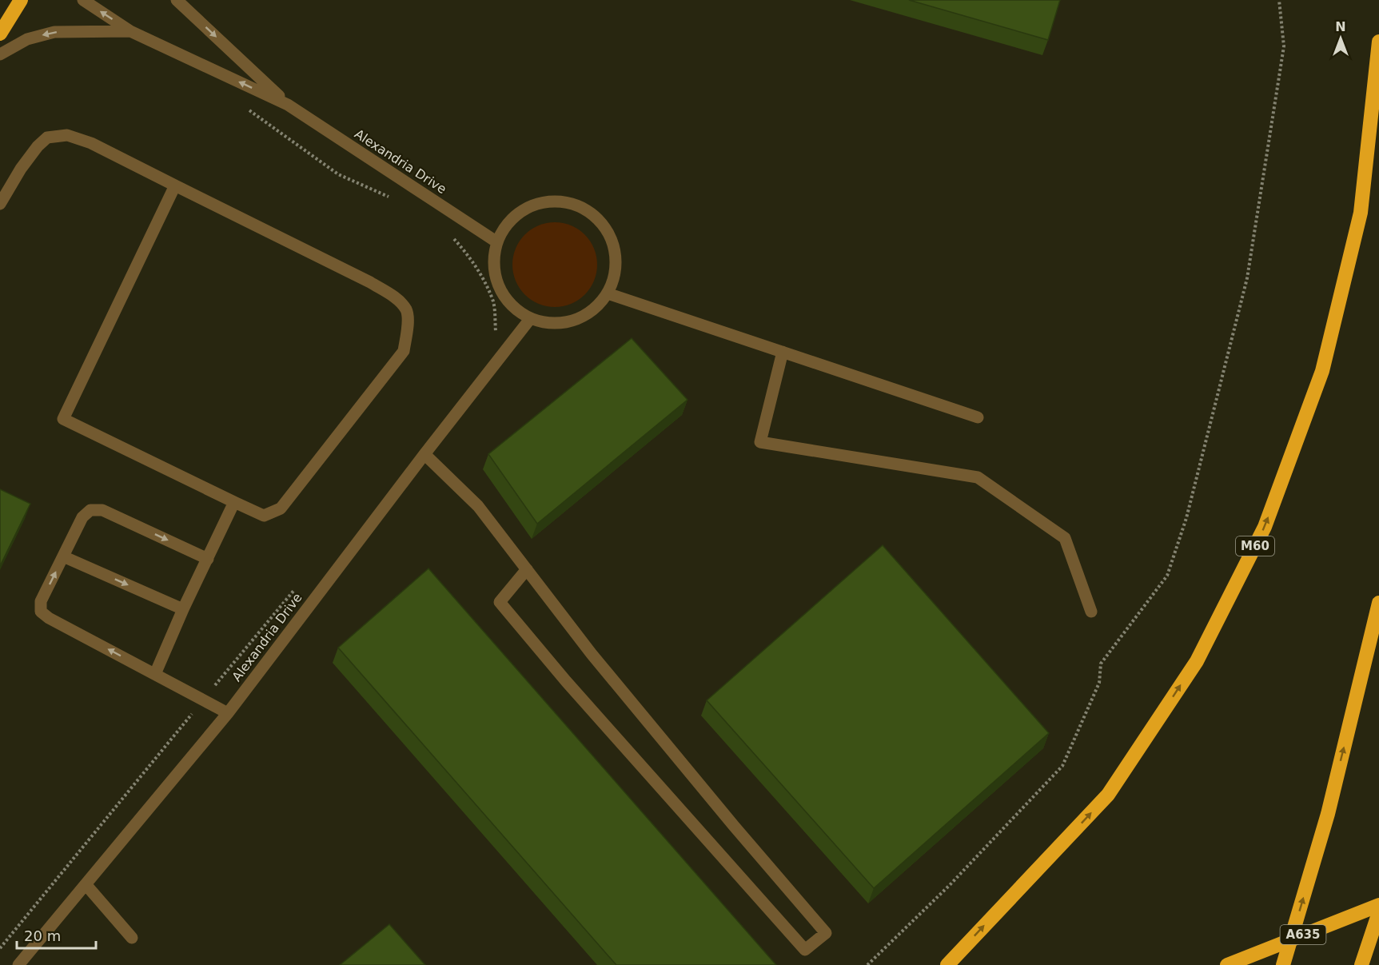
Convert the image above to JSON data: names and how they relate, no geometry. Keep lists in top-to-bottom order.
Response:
{
  "streets": {
    "highway": ["M60", "A635"],
    "street": ["Alexandria Drive"]
  },
  "scale_bar": "20 m",
  "north": "top"
}
